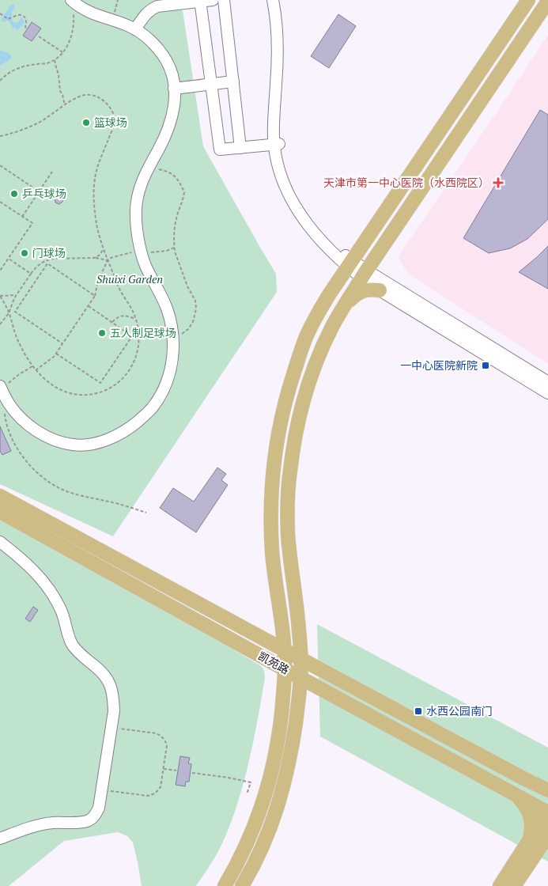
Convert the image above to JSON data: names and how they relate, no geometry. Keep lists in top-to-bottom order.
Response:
{
  "streets": {
    "main road": ["凯苑路"]
  },
  "parks": ["Shuixi Garden"],
  "places": {
    "other": [
      "篮球场",
      "乒乓球场",
      "‌门球场‌",
      "五人制足球场"
    ],
    "health": ["天津市第一中心医院（水西院区）"],
    "transit": ["一中心医院新院", "水西公园南门"]
  }
}
